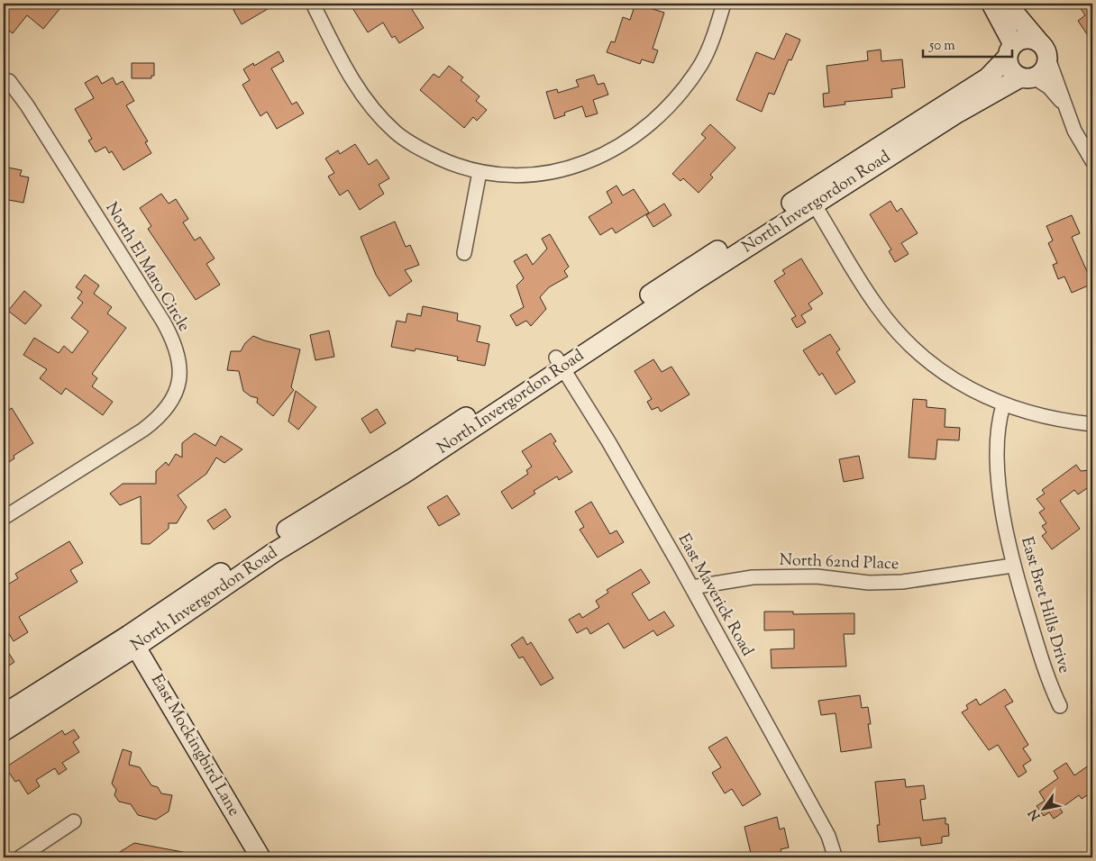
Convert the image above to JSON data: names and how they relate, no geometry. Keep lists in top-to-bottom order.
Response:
{
  "streets": {
    "street": [
      "North Invergordon Road",
      "North El Maro Circle",
      "North 62nd Place",
      "East Maverick Road",
      "East Bret Hills Drive",
      "East Mockingbird Lane"
    ]
  },
  "crossings": [
    ["North Invergordon Road", "East Maverick Road"],
    ["North Invergordon Road", "East Mockingbird Lane"],
    ["North 62nd Place", "East Maverick Road"],
    ["North 62nd Place", "East Bret Hills Drive"]
  ],
  "scale_bar": "50 m",
  "north": "bottom left"
}
